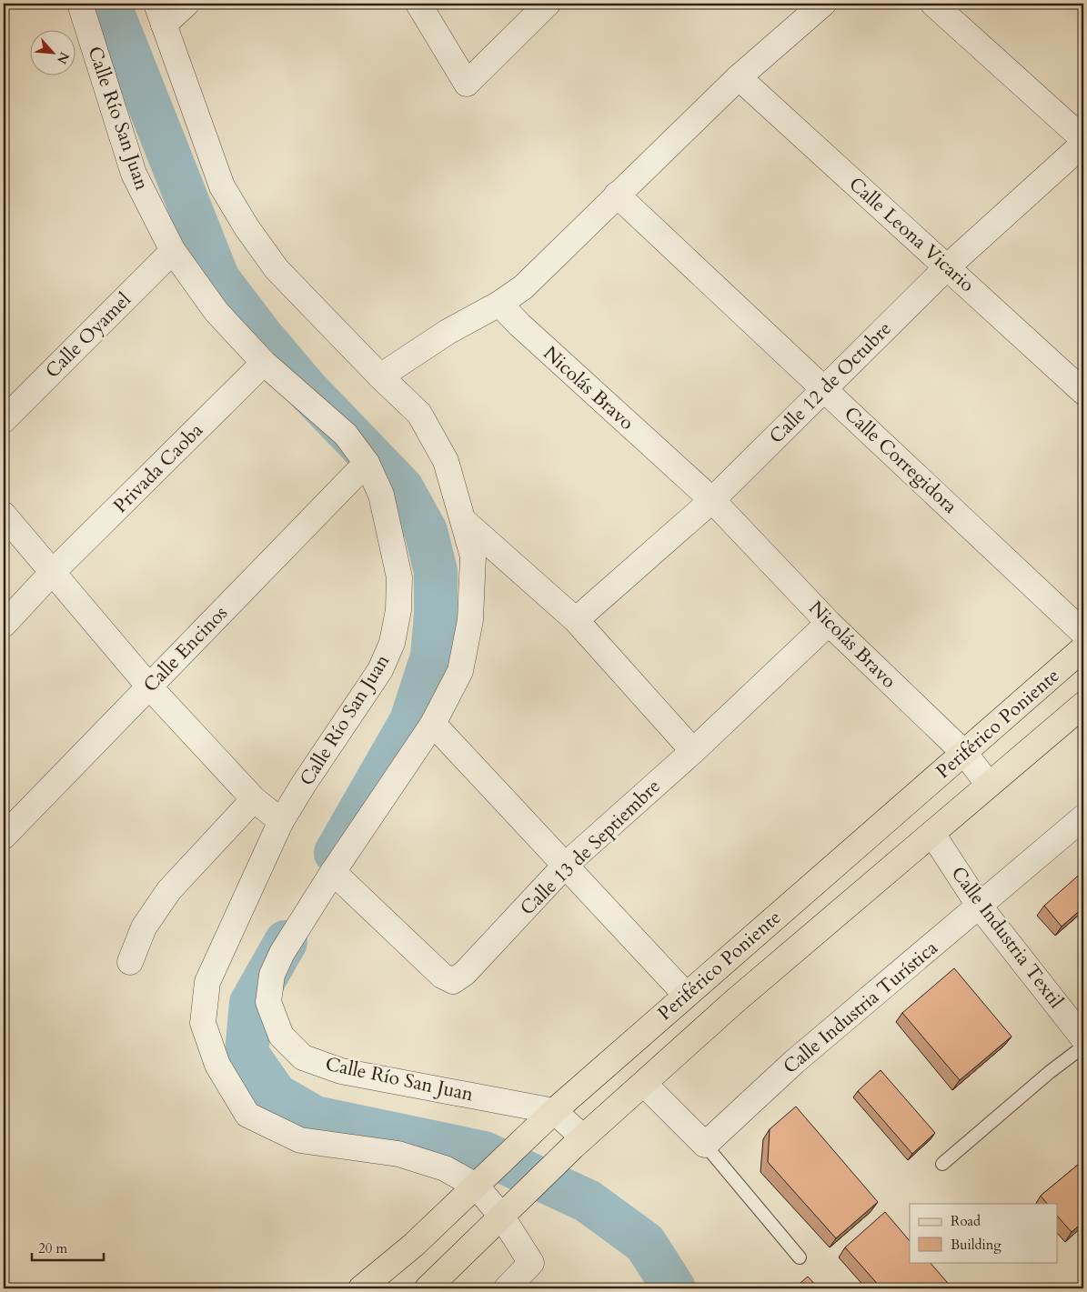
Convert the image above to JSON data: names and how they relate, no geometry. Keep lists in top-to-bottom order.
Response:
{
  "streets": {
    "main road": ["Periférico Poniente"],
    "street": [
      "Calle Río San Juan",
      "Calle Leona Vicario",
      "Calle Oyamel",
      "Calle 12 de Octubre",
      "Nicolás Bravo",
      "Calle Corregidora",
      "Privada Caoba",
      "Calle Encinos",
      "Calle 13 de Septiembre",
      "Calle Industria Textil",
      "Calle Industria Turística"
    ]
  },
  "crossings": [
    ["Calle Río San Juan", "Calle Oyamel"],
    ["Calle Río San Juan", "Privada Caoba"],
    ["Calle Río San Juan", "Calle Encinos"],
    ["Calle Río San Juan", "Periférico Poniente"],
    ["Calle Río San Juan", "Calle 13 de Septiembre"],
    ["Calle Leona Vicario", "Calle 12 de Octubre"],
    ["Calle 12 de Octubre", "Nicolás Bravo"],
    ["Calle 12 de Octubre", "Calle Corregidora"],
    ["Nicolás Bravo", "Periférico Poniente"],
    ["Nicolás Bravo", "Calle 13 de Septiembre"],
    ["Periférico Poniente", "Calle Industria Textil"],
    ["Calle Industria Textil", "Calle Industria Turística"]
  ],
  "legend": ["Road", "Building"],
  "scale_bar": "20 m",
  "north": "bottom right"
}
